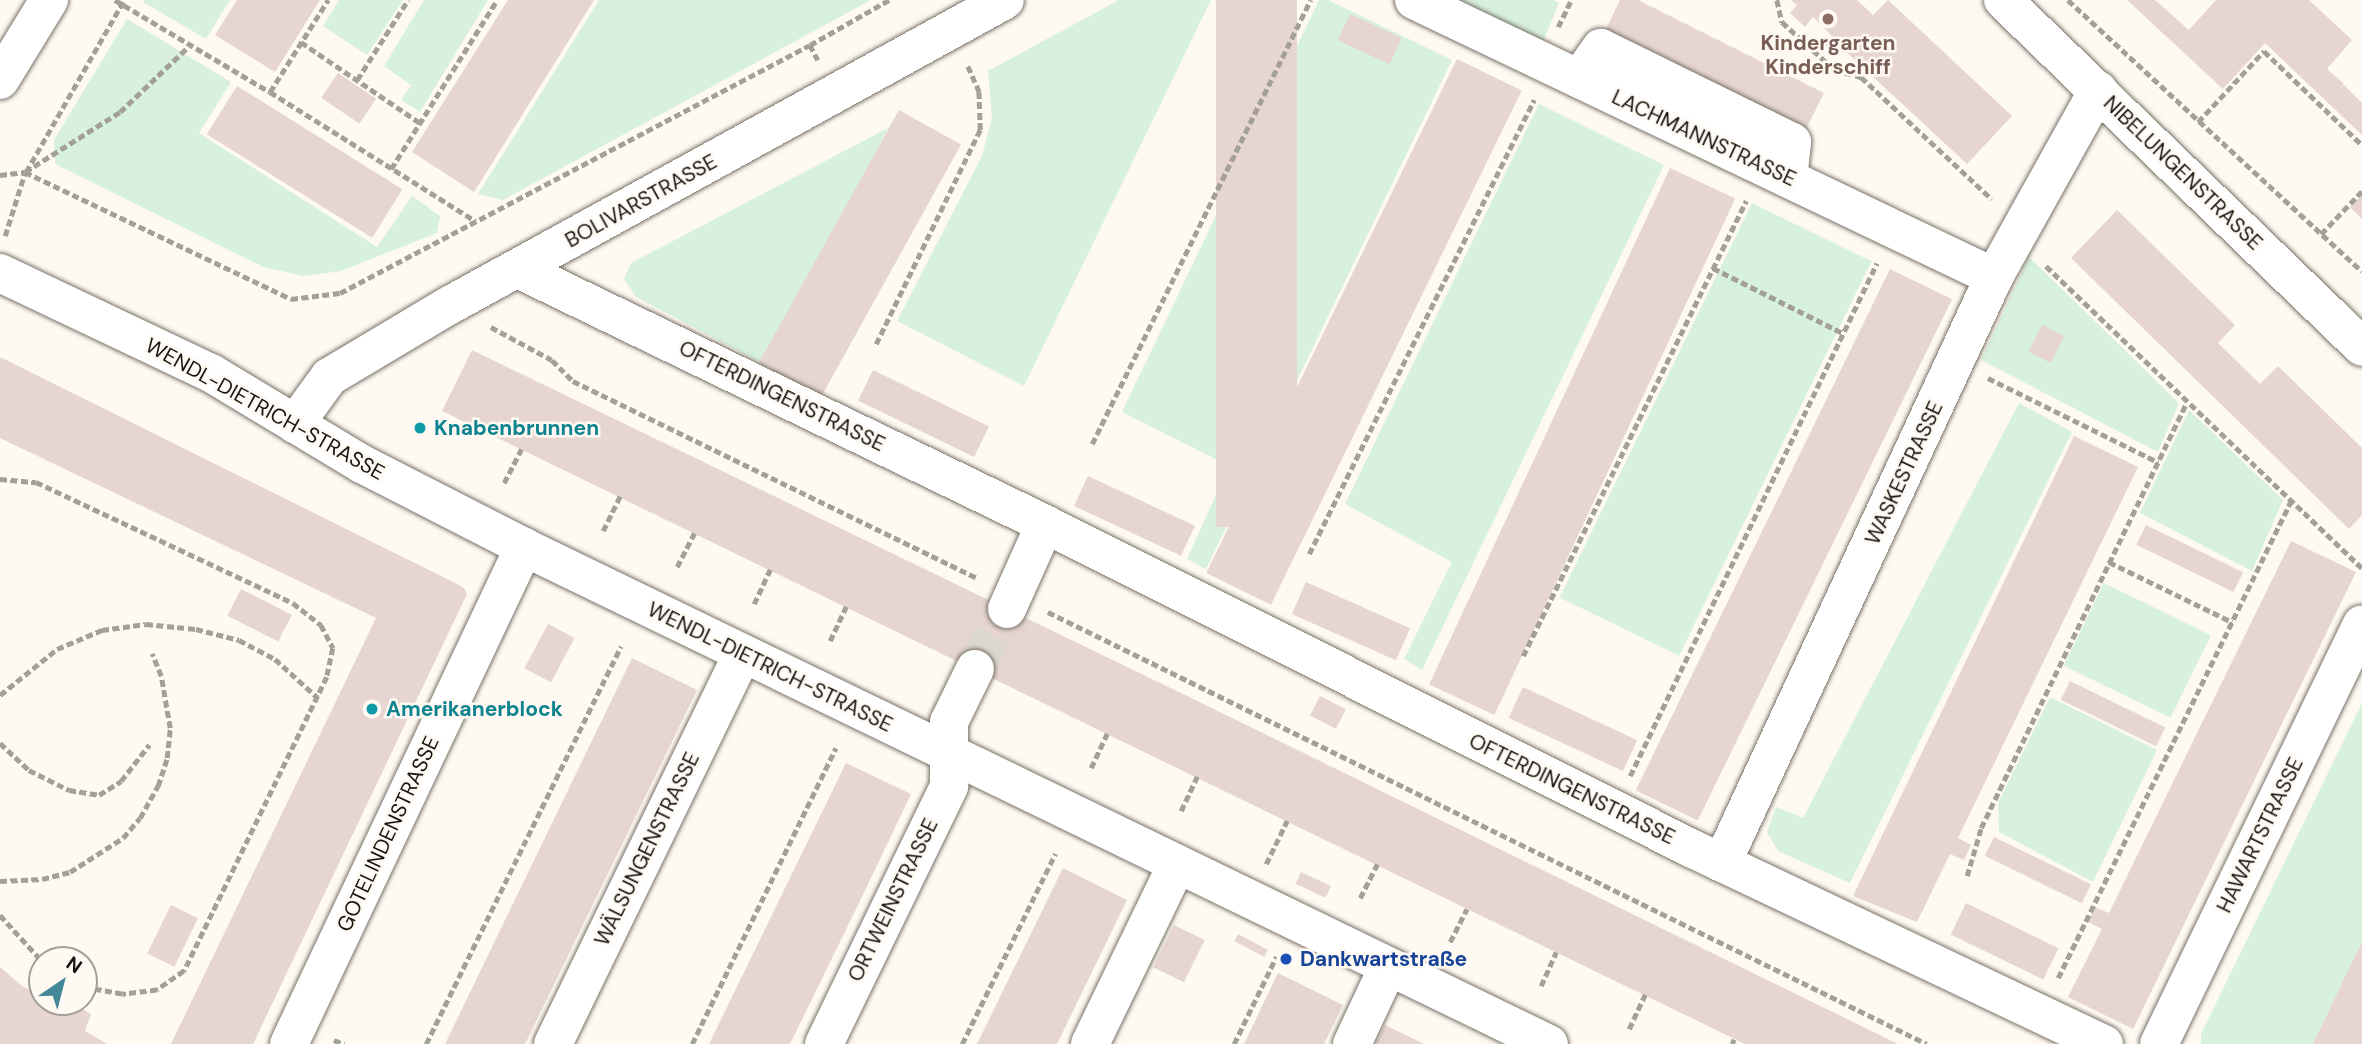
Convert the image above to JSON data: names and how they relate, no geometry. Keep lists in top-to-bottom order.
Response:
{
  "streets": {
    "street": [
      "LACHMANNSTRASSE",
      "NIBELUNGENSTRASSE",
      "BOLIVARSTRASSE",
      "OFTERDINGENSTRASSE",
      "WENDL-DIETRICH-STRASSE",
      "WASKESTRASSE",
      "GOTELINDENSTRASSE",
      "HAWARTSTRASSE",
      "WÄLSUNGENSTRASSE",
      "ORTWEINSTRASSE"
    ]
  },
  "crossings": [
    ["LACHMANNSTRASSE", "WASKESTRASSE"],
    ["NIBELUNGENSTRASSE", "WASKESTRASSE"],
    ["BOLIVARSTRASSE", "OFTERDINGENSTRASSE"],
    ["BOLIVARSTRASSE", "WENDL-DIETRICH-STRASSE"],
    ["OFTERDINGENSTRASSE", "WASKESTRASSE"],
    ["WENDL-DIETRICH-STRASSE", "GOTELINDENSTRASSE"],
    ["WENDL-DIETRICH-STRASSE", "WÄLSUNGENSTRASSE"],
    ["WENDL-DIETRICH-STRASSE", "ORTWEINSTRASSE"]
  ],
  "places": [
    "Kindergarten Kinderschiff",
    "Knabenbrunnen",
    "Amerikanerblock",
    "Dankwartstraße"
  ],
  "north": "top right"
}
